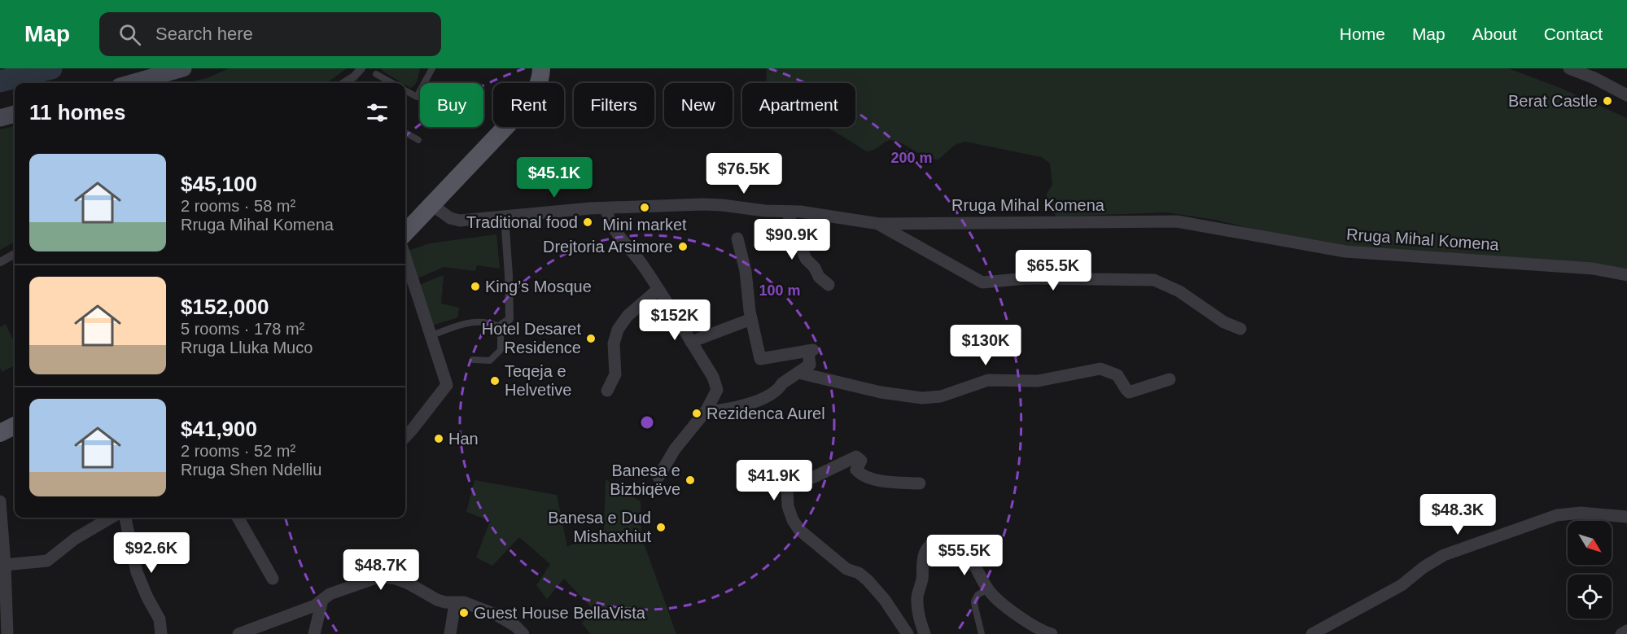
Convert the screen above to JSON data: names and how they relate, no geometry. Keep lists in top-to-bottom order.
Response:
{
  "streets": {
    "street": ["Rruga Mihal Komena"]
  },
  "places": [
    "Berat Castle",
    "Mini market",
    "Traditional food",
    "Drejtoria Arsimore",
    "King’s Mosque",
    "Hotel Desaret Residence",
    "Teqeja e Helvetive",
    "Rezidenca Aurel",
    "Han",
    "Banesa e Bizbiqëve",
    "Banesa e Dud Mishaxhiut",
    "Guest House BellaVista"
  ],
  "north": "bottom right",
  "page": {
    "header": "Map",
    "search": "Search here",
    "nav": [
      "Home",
      "Map",
      "About",
      "Contact"
    ],
    "chip": [
      "Buy",
      "Rent",
      "Filters",
      "New",
      "Apartment"
    ],
    "heading": "11 homes",
    "list": [
      {
        "name": "$45,100",
        "note": "2 rooms · 58 m² · Rruga Mihal Komena"
      },
      {
        "name": "$152,000",
        "note": "5 rooms · 178 m² · Rruga Lluka Muco"
      },
      {
        "name": "$41,900",
        "note": "2 rooms · 52 m² · Rruga Shen Ndelliu"
      }
    ],
    "price": [
      "$76.5K",
      "$45.1K",
      "$90.9K",
      "$65.5K",
      "$152K",
      "$130K",
      "$41.9K",
      "$48.3K",
      "$92.6K",
      "$55.5K",
      "$48.7K"
    ]
  },
  "rings": ["200 m", "100 m"]
}
